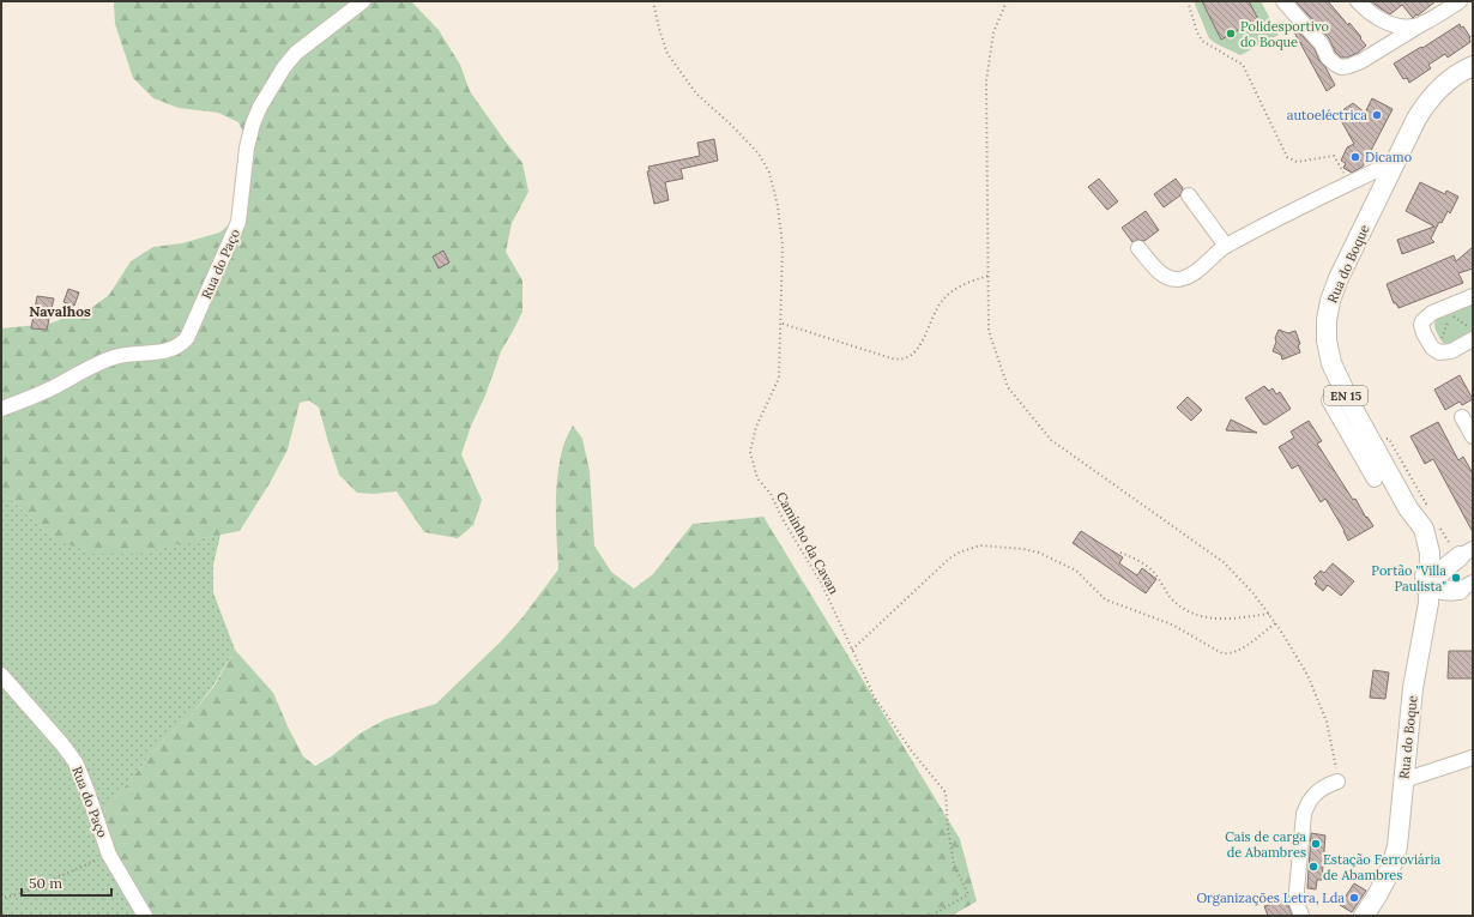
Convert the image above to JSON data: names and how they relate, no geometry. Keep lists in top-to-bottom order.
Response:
{
  "streets": {
    "main road": ["Rua do Boque", "EN 15"],
    "street": ["Rua do Paço"],
    "path": ["Caminho da Cavan"]
  },
  "crossings": [
    ["Rua do Boque", "EN 15"]
  ],
  "districts": ["Navalhos"],
  "places": [
    "Polidesportivo do Boque",
    "autoeléctrica",
    "Dicamo",
    "Portão \"Villa Paulista\"",
    "Cais de carga de Abambres",
    "Estação Ferroviária de Abambres",
    "Organizações Letra, Lda"
  ],
  "scale_bar": "50 m"
}
